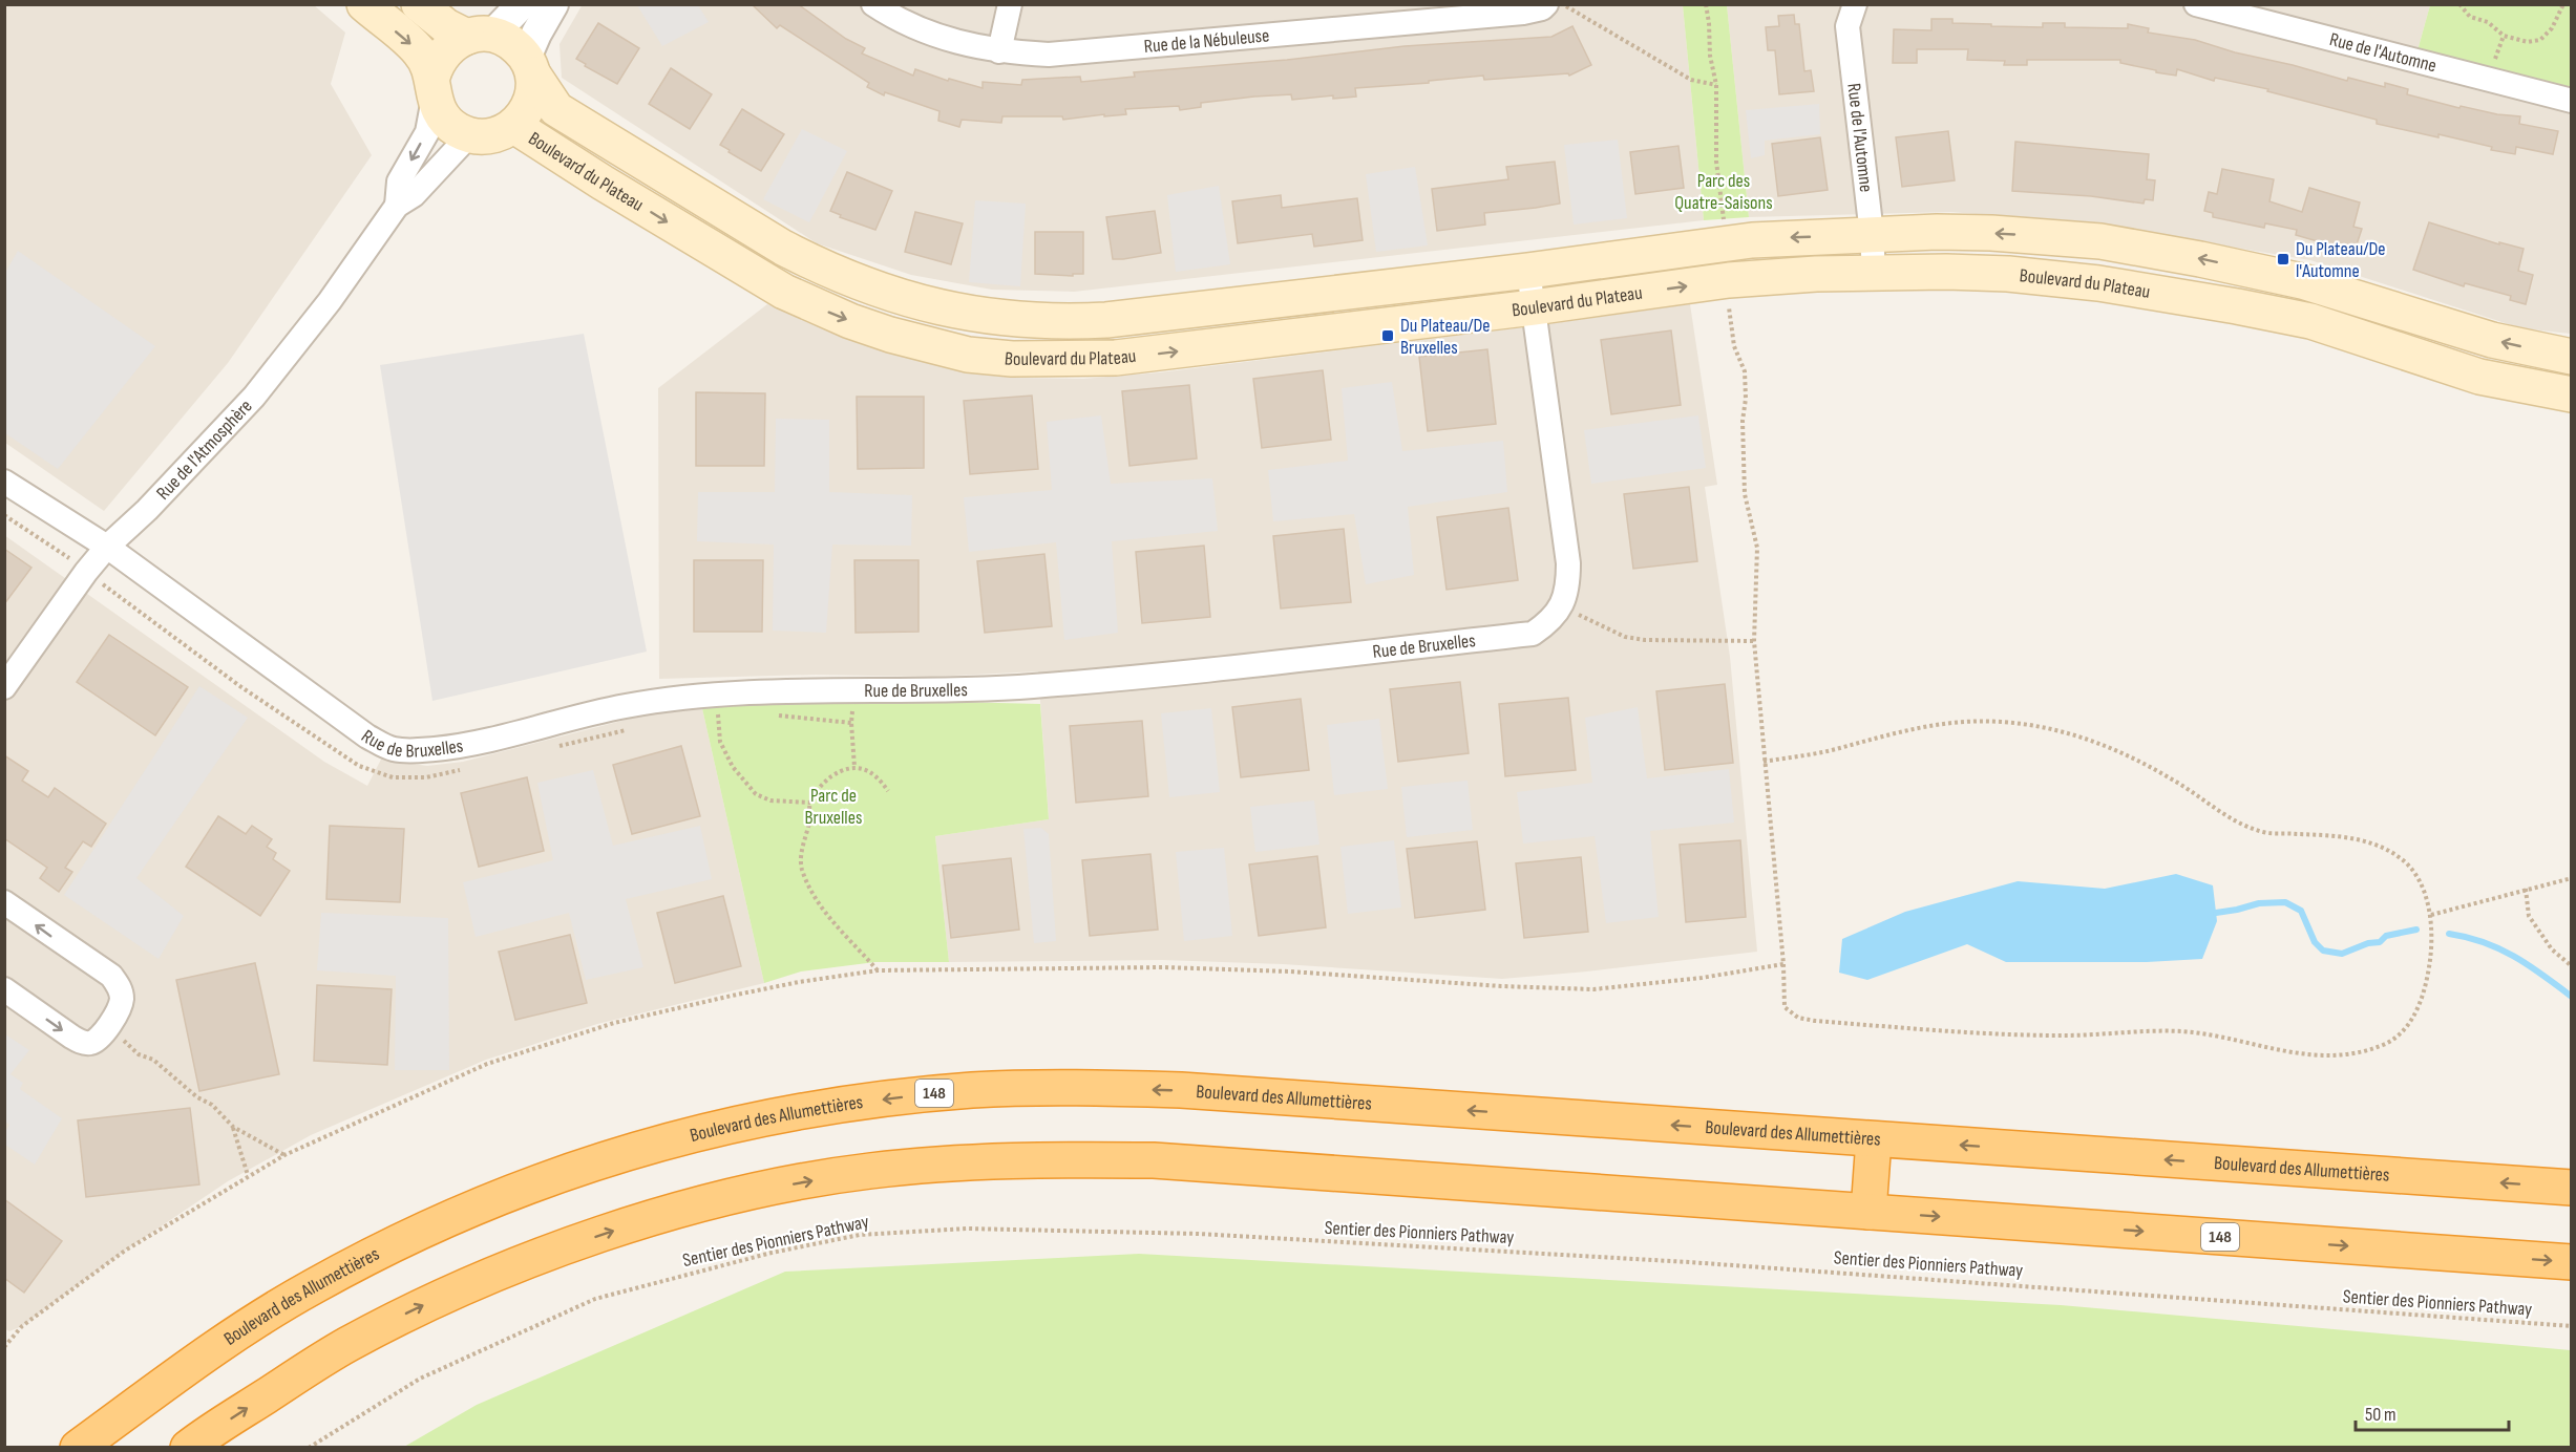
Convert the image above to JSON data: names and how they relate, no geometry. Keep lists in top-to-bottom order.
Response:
{
  "streets": {
    "highway": ["148", "Boulevard des Allumettières"],
    "main road": ["Boulevard du Plateau"],
    "street": [
      "Rue de la Nébuleuse",
      "Rue de l'Automne",
      "Rue de l'Atmosphère",
      "Rue de Bruxelles"
    ],
    "path": ["Sentier des Pionniers Pathway"]
  },
  "crossings": [
    ["Rue de l'Automne", "Boulevard du Plateau"],
    ["Boulevard du Plateau", "Rue de l'Atmosphère"],
    ["Rue de l'Atmosphère", "Rue de Bruxelles"]
  ],
  "parks": ["Parc des Quatre-Saisons", "Parc de Bruxelles"],
  "places": {
    "transit": ["Du Plateau/De l'Automne", "Du Plateau/De Bruxelles"]
  },
  "scale_bar": "50 m"
}
